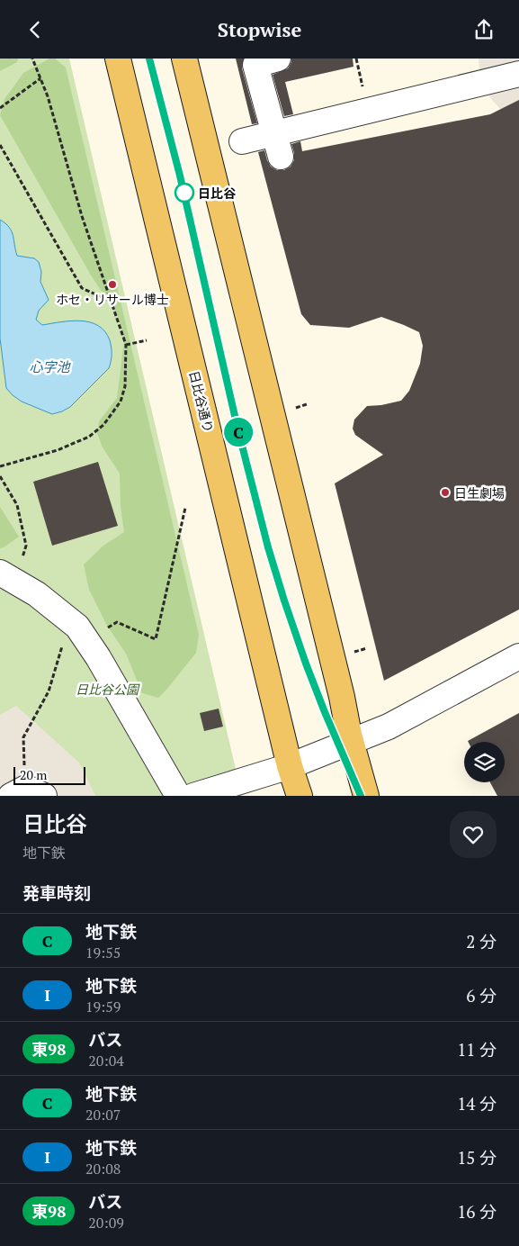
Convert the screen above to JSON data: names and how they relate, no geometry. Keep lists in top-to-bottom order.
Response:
{
  "streets": {
    "main road": ["日比谷通り"]
  },
  "water": ["心字池"],
  "parks": ["日比谷公園"],
  "places": ["日比谷", "ホセ・リサール博士", "日生劇場"],
  "lines": ["metro line C"],
  "scale_bar": "20 m",
  "page": {
    "header": "Stopwise",
    "on_map": "C",
    "scale": "20 m",
    "heading": [
      ["日比谷", "地下鉄"],
      "発車時刻"
    ],
    "list": [
      {
        "mark": "C",
        "name": "地下鉄",
        "note": "19:55",
        "value": "2 分"
      },
      {
        "mark": "I",
        "name": "地下鉄",
        "note": "19:59",
        "value": "6 分"
      },
      {
        "mark": "東98",
        "name": "バス",
        "note": "20:04",
        "value": "11 分"
      },
      {
        "mark": "C",
        "name": "地下鉄",
        "note": "20:07",
        "value": "14 分"
      },
      {
        "mark": "I",
        "name": "地下鉄",
        "note": "20:08",
        "value": "15 分"
      },
      {
        "mark": "東98",
        "name": "バス",
        "note": "20:09",
        "value": "16 分"
      }
    ]
  }
}
